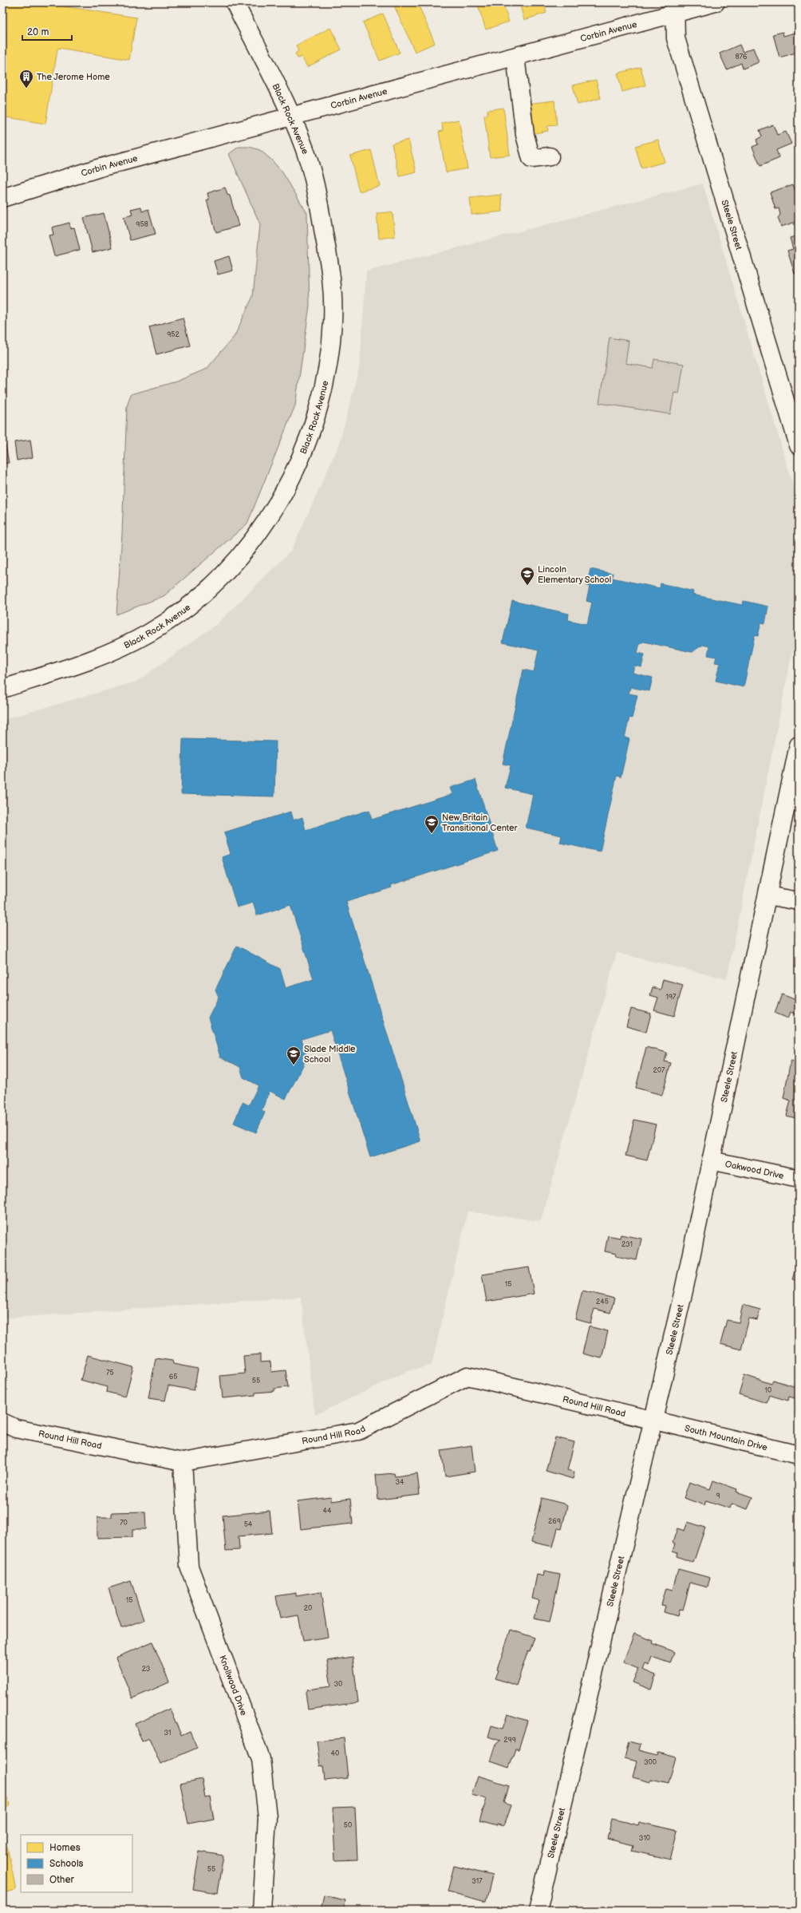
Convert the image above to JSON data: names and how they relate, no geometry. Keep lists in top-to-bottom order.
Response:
{
  "streets": {
    "street": [
      "Corbin Avenue",
      "Black Rock Avenue",
      "Steele Street",
      "Oakwood Drive",
      "Round Hill Road",
      "South Mountain Drive",
      "Knollwood Drive"
    ]
  },
  "crossings": [
    ["Corbin Avenue", "Black Rock Avenue"],
    ["Corbin Avenue", "Steele Street"],
    ["Steele Street", "Oakwood Drive"],
    ["Steele Street", "Round Hill Road"],
    ["Steele Street", "South Mountain Drive"],
    ["Round Hill Road", "South Mountain Drive"],
    ["Round Hill Road", "Knollwood Drive"]
  ],
  "places": {
    "building": ["The Jerome Home"],
    "school or university": ["Lincoln Elementary School", "New Britain Transitional Center", "Slade Middle School"]
  },
  "house_numbers": [
    "876",
    "958",
    "952",
    "197",
    "207",
    "231",
    "15",
    "245",
    "75",
    "65",
    "55",
    "10",
    "34",
    "9",
    "44",
    "269",
    "70",
    "54",
    "15",
    "20",
    "23",
    "30",
    "31",
    "299",
    "40",
    "300",
    "50",
    "310",
    "55",
    "317"
  ],
  "legend": ["Homes", "Schools", "Other"],
  "scale_bar": "20 m"
}
